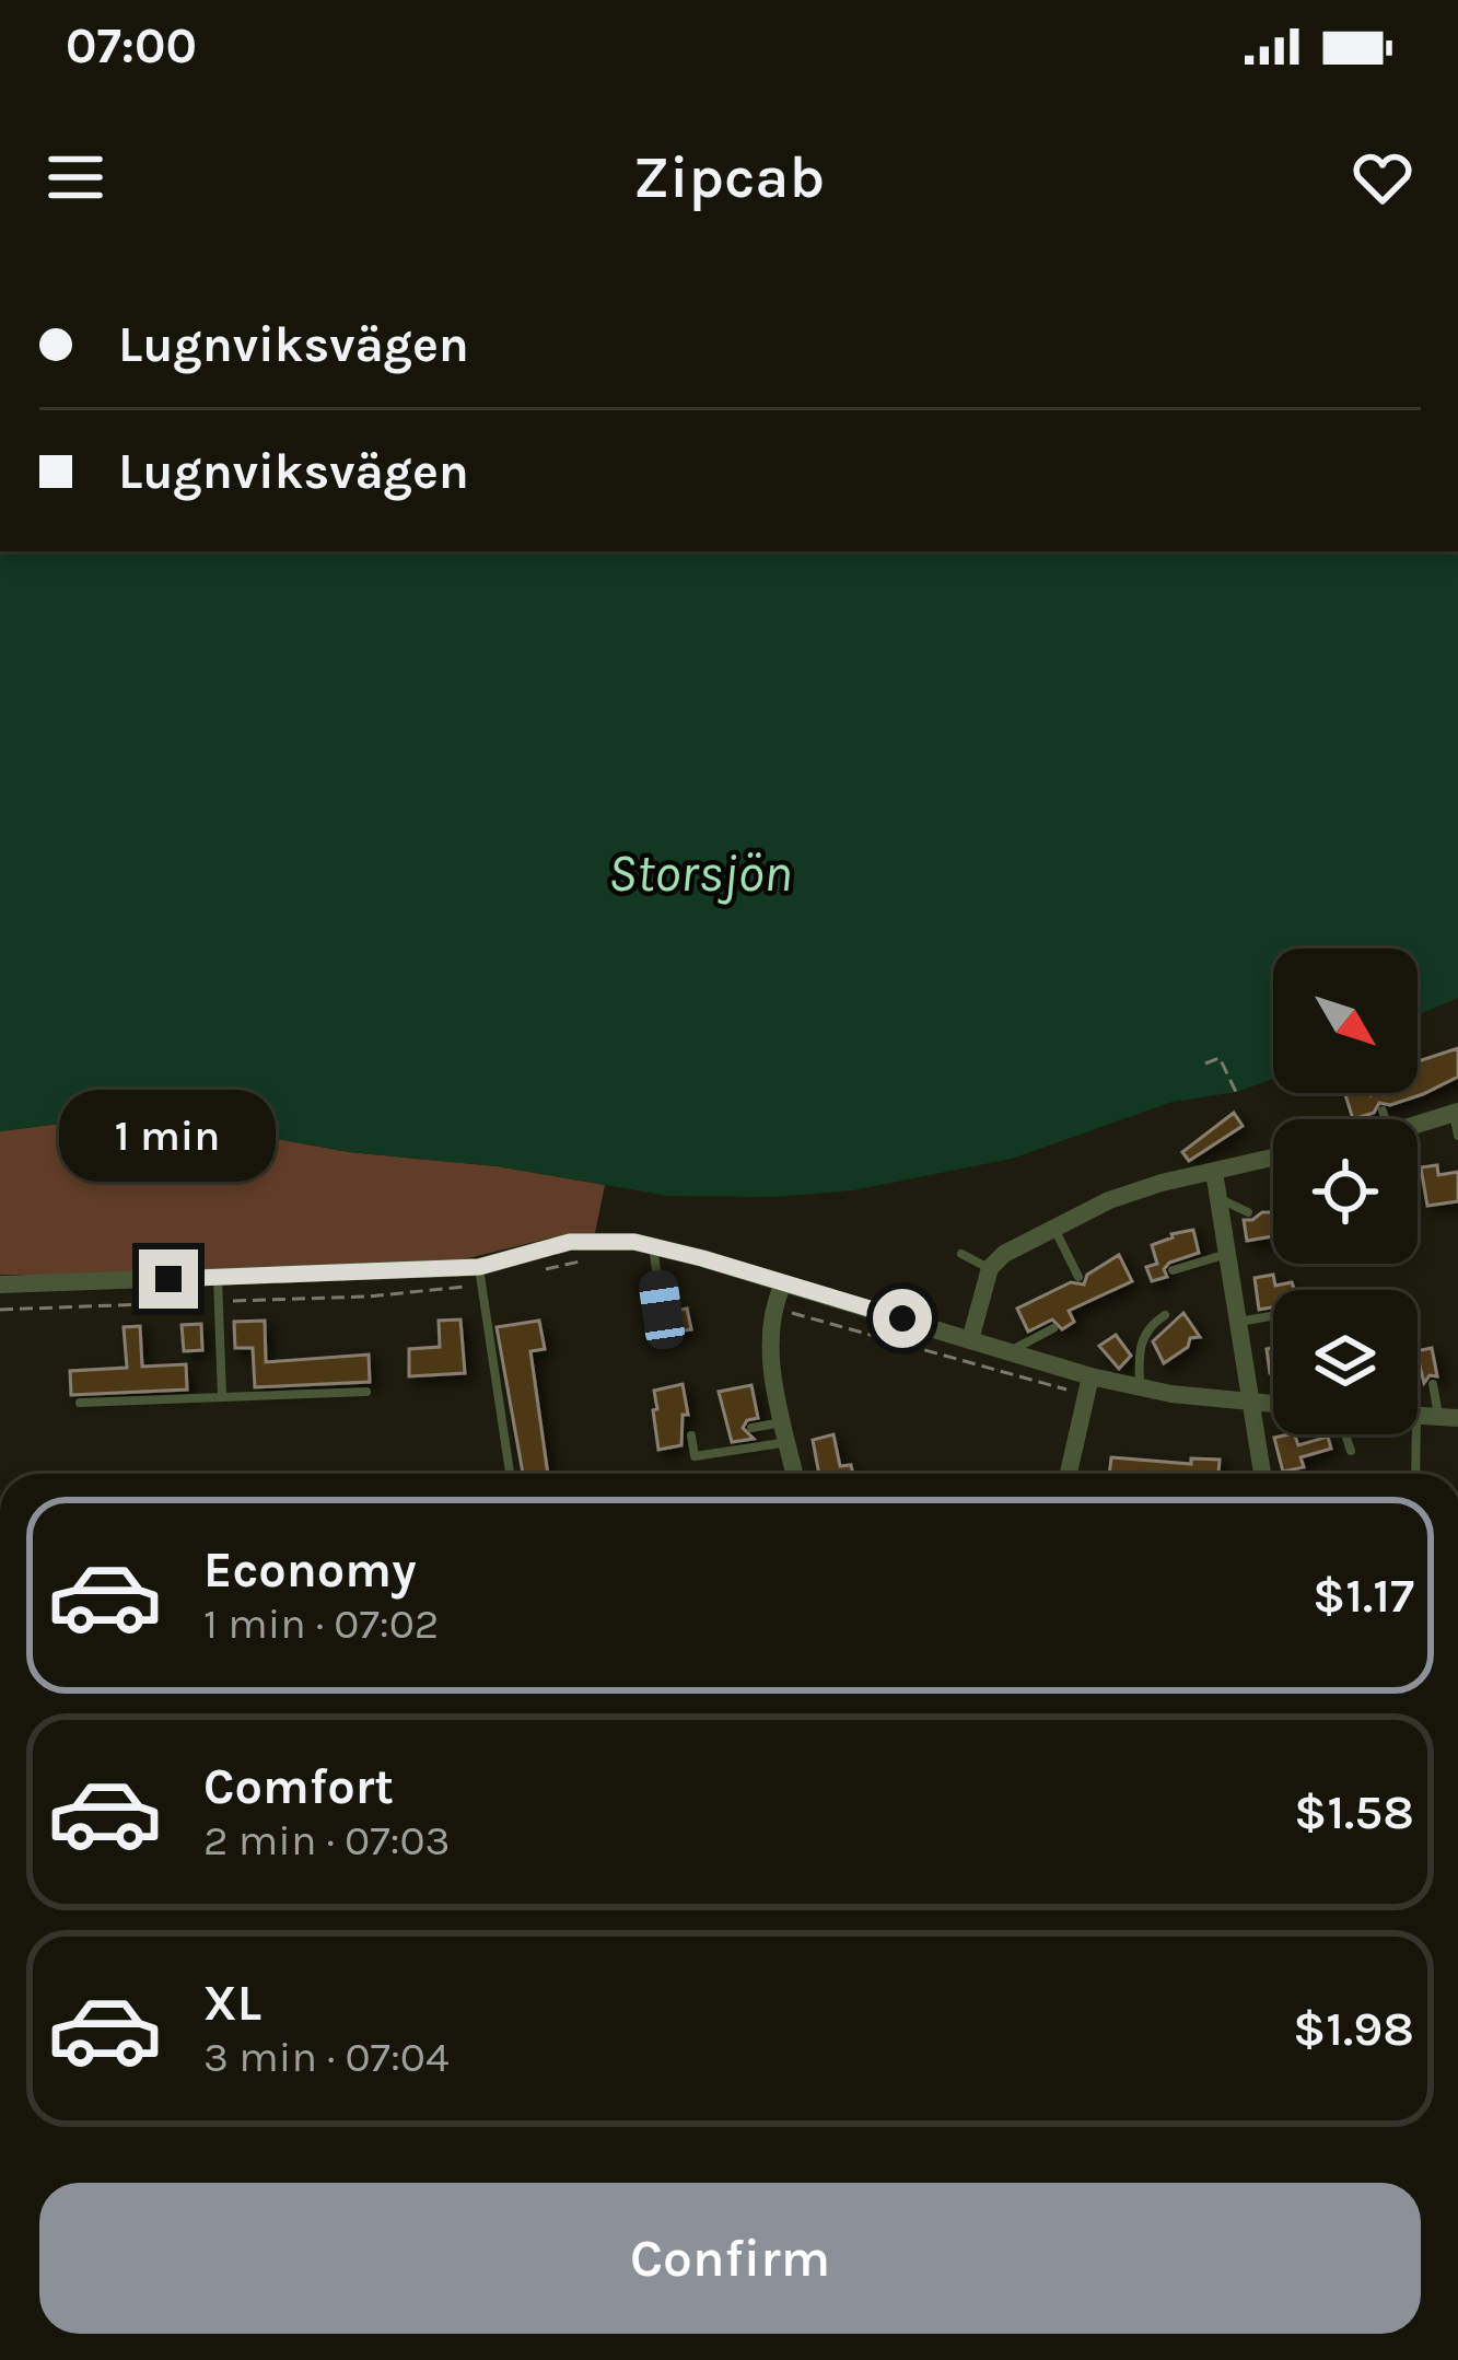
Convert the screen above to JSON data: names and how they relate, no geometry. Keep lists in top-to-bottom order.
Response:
{
  "water": ["Storsjön"],
  "north": "bottom right",
  "page": {
    "status": "07:00",
    "header": "Zipcab",
    "banner": ["Lugnviksvägen", "Lugnviksvägen"],
    "bubble": "1 min",
    "list": [
      {
        "name": "Economy",
        "note": "1 min · 07:02",
        "value": "$1.17"
      },
      {
        "name": "Comfort",
        "note": "2 min · 07:03",
        "value": "$1.58"
      },
      {
        "name": "XL",
        "note": "3 min · 07:04",
        "value": "$1.98"
      }
    ],
    "buttons": "Confirm"
  }
}
